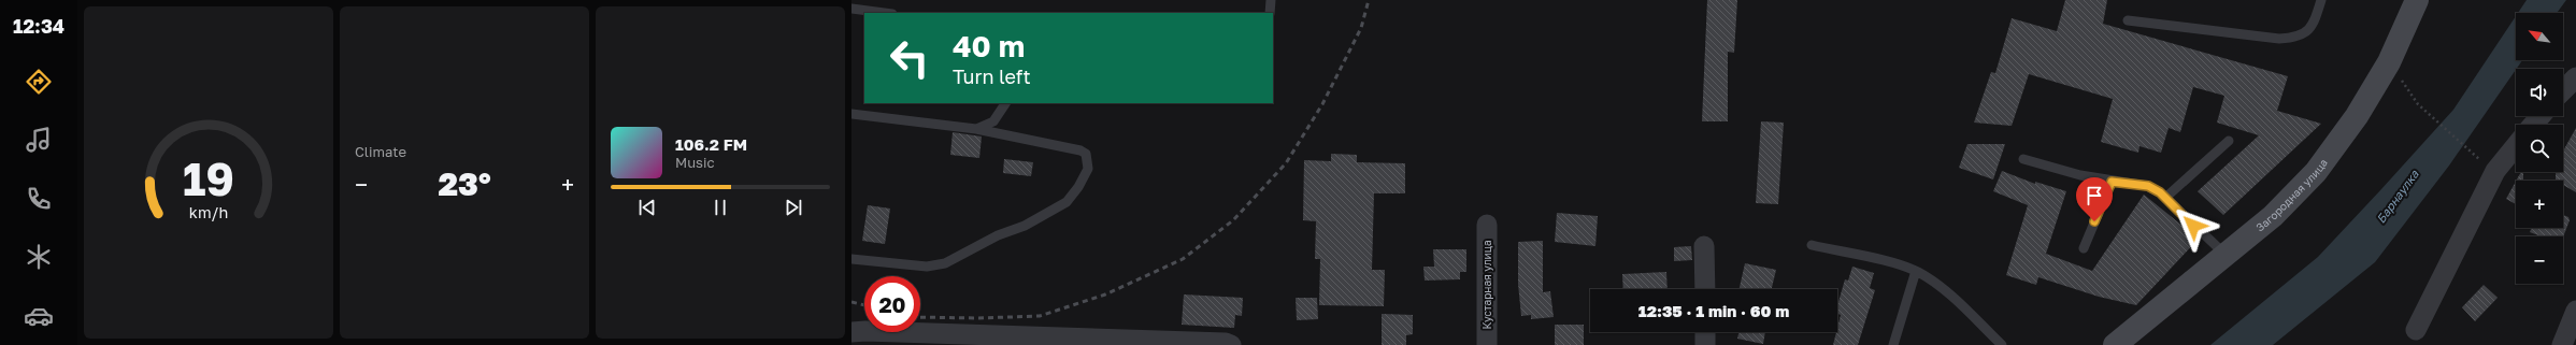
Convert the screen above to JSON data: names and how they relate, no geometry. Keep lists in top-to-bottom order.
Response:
{
  "streets": {
    "main road": ["Загородная улица"],
    "street": ["Кустарная улица"]
  },
  "water": ["Барнаулка"],
  "north": "top left",
  "page": {
    "tabs": "12:34",
    "tile": "Climate",
    "map_buttons": ["+", "−"],
    "turn": ["40 m", "Turn left"],
    "song": ["106.2 FM", "Music"],
    "heat": ["−", "23°", "+"],
    "limit": "20",
    "trip": "12:35 · 1 min · 60 m",
    "gauge": ["19", "km/h"]
  }
}
